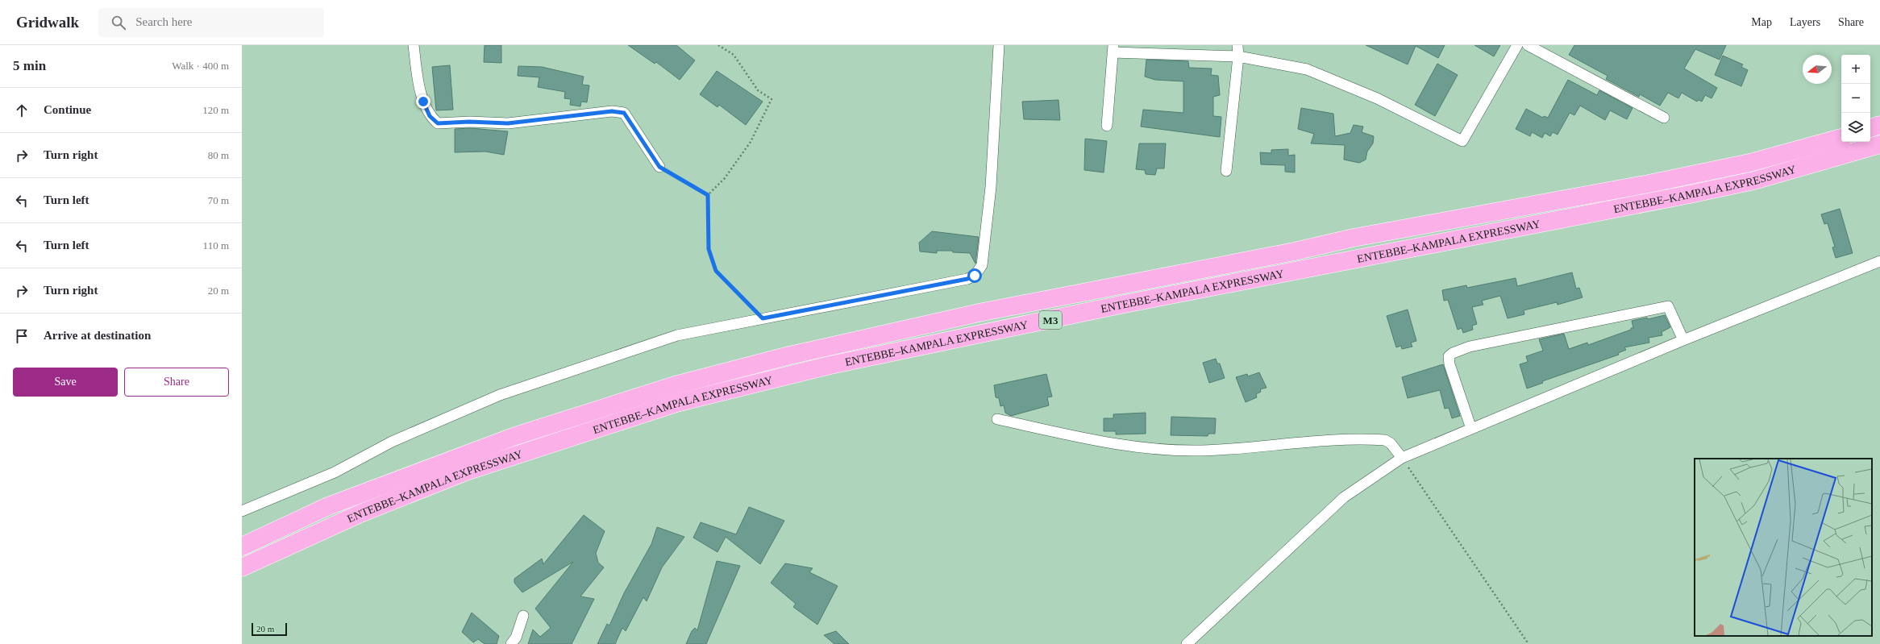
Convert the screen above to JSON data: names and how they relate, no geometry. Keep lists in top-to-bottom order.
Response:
{
  "streets": {
    "highway": ["ENTEBBE–KAMPALA EXPRESSWAY", "M3"]
  },
  "scale_bar": "20 m",
  "north": "left",
  "page": {
    "header": "Gridwalk",
    "search": "Search here",
    "nav": ["Map", "Layers", "Share"],
    "heading": ["5 min", "Walk · 400 m"],
    "map_buttons": ["+", "−"],
    "list": [
      ["Continue", "120 m"],
      ["Turn right", "80 m"],
      ["Turn left", "70 m"],
      ["Turn left", "110 m"],
      ["Turn right", "20 m"],
      "Arrive at destination"
    ],
    "buttons": ["Save", "Share"],
    "scale": "20 m"
  }
}
